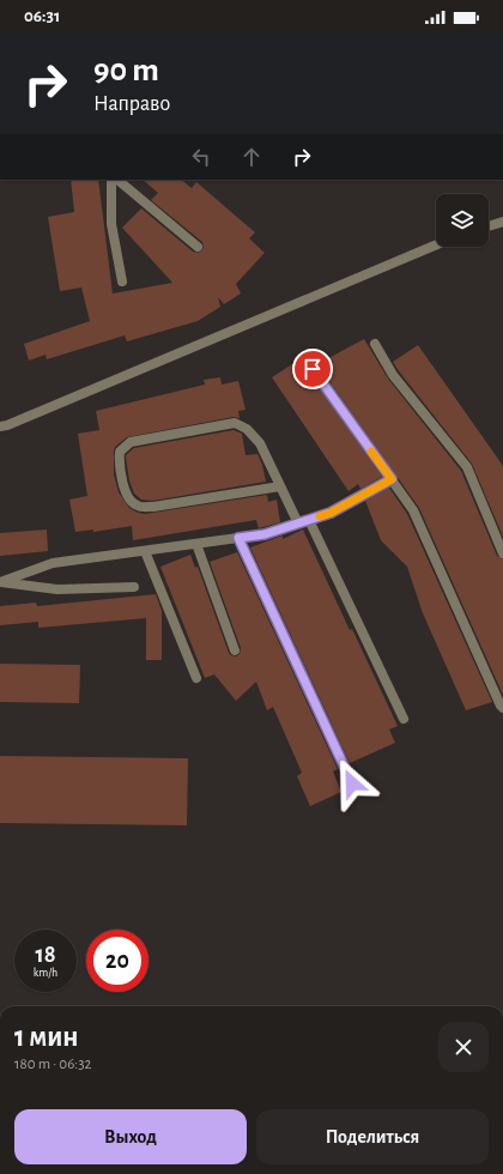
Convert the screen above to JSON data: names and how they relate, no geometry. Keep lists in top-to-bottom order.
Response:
{
  "page": {
    "status": "06:31",
    "turn": ["90 m", "Направо"],
    "speed": "18 km/h",
    "limit": "20",
    "heading": ["1 мин", "180 m · 06:32"],
    "buttons": ["Выход", "Поделиться"]
  }
}
